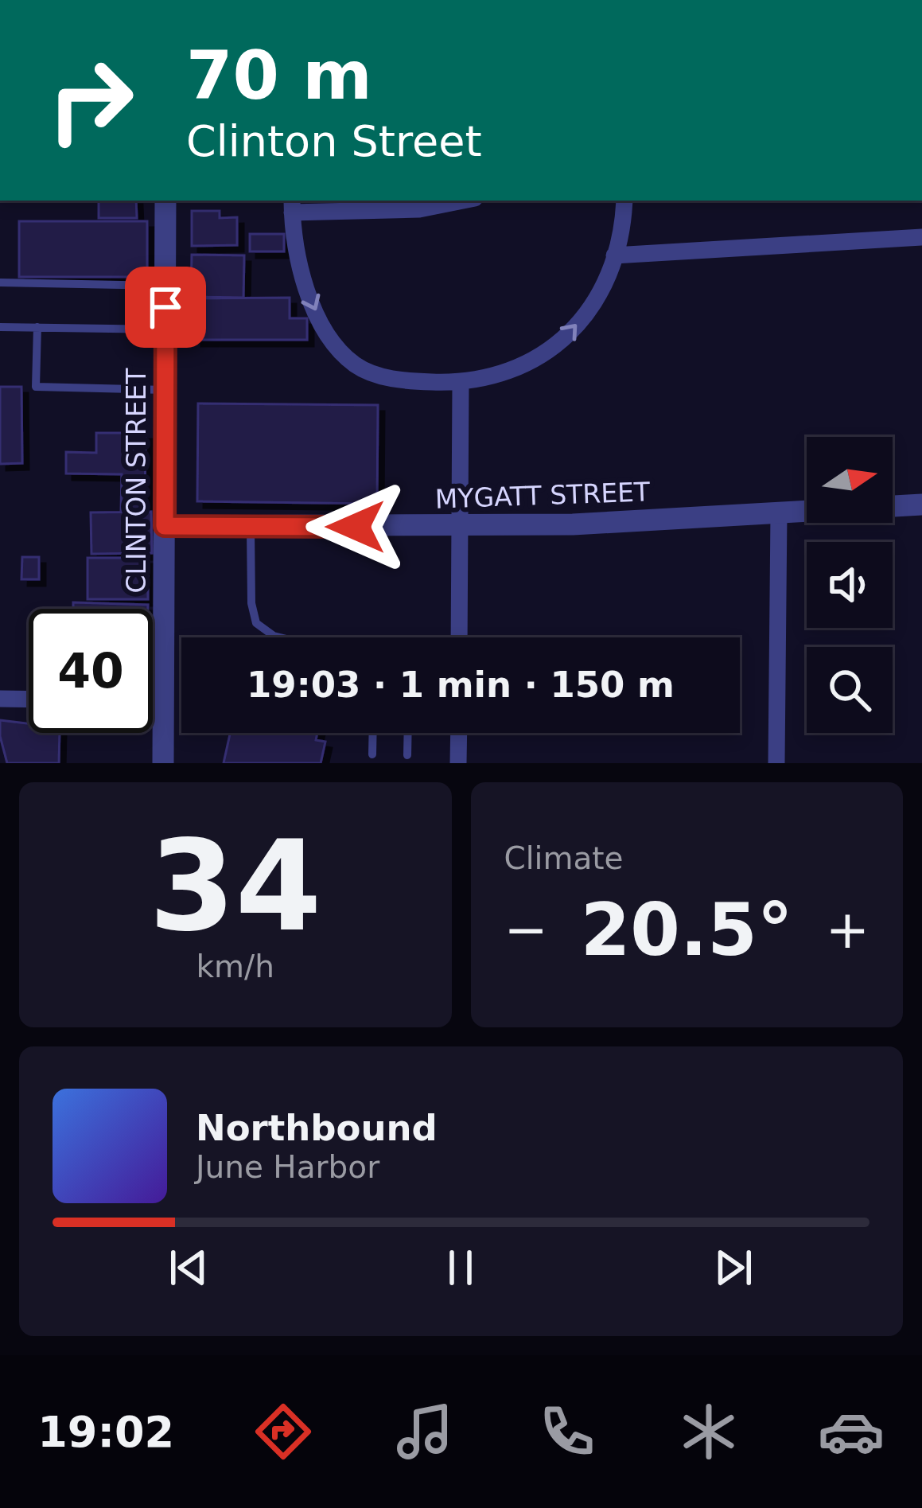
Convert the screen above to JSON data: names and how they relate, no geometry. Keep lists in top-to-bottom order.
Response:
{
  "streets": {
    "street": ["CLINTON STREET", "MYGATT STREET"]
  },
  "crossings": [
    ["CLINTON STREET", "MYGATT STREET"]
  ],
  "north": "right",
  "page": {
    "turn": ["70 m", "Clinton Street"],
    "limit": "40",
    "trip": "19:03 · 1 min · 150 m",
    "tile": [
      ["34", "km/h"],
      "Climate"
    ],
    "heat": ["−", "20.5°", "+"],
    "song": ["Northbound", "June Harbor"],
    "tabs": "19:02"
  }
}
